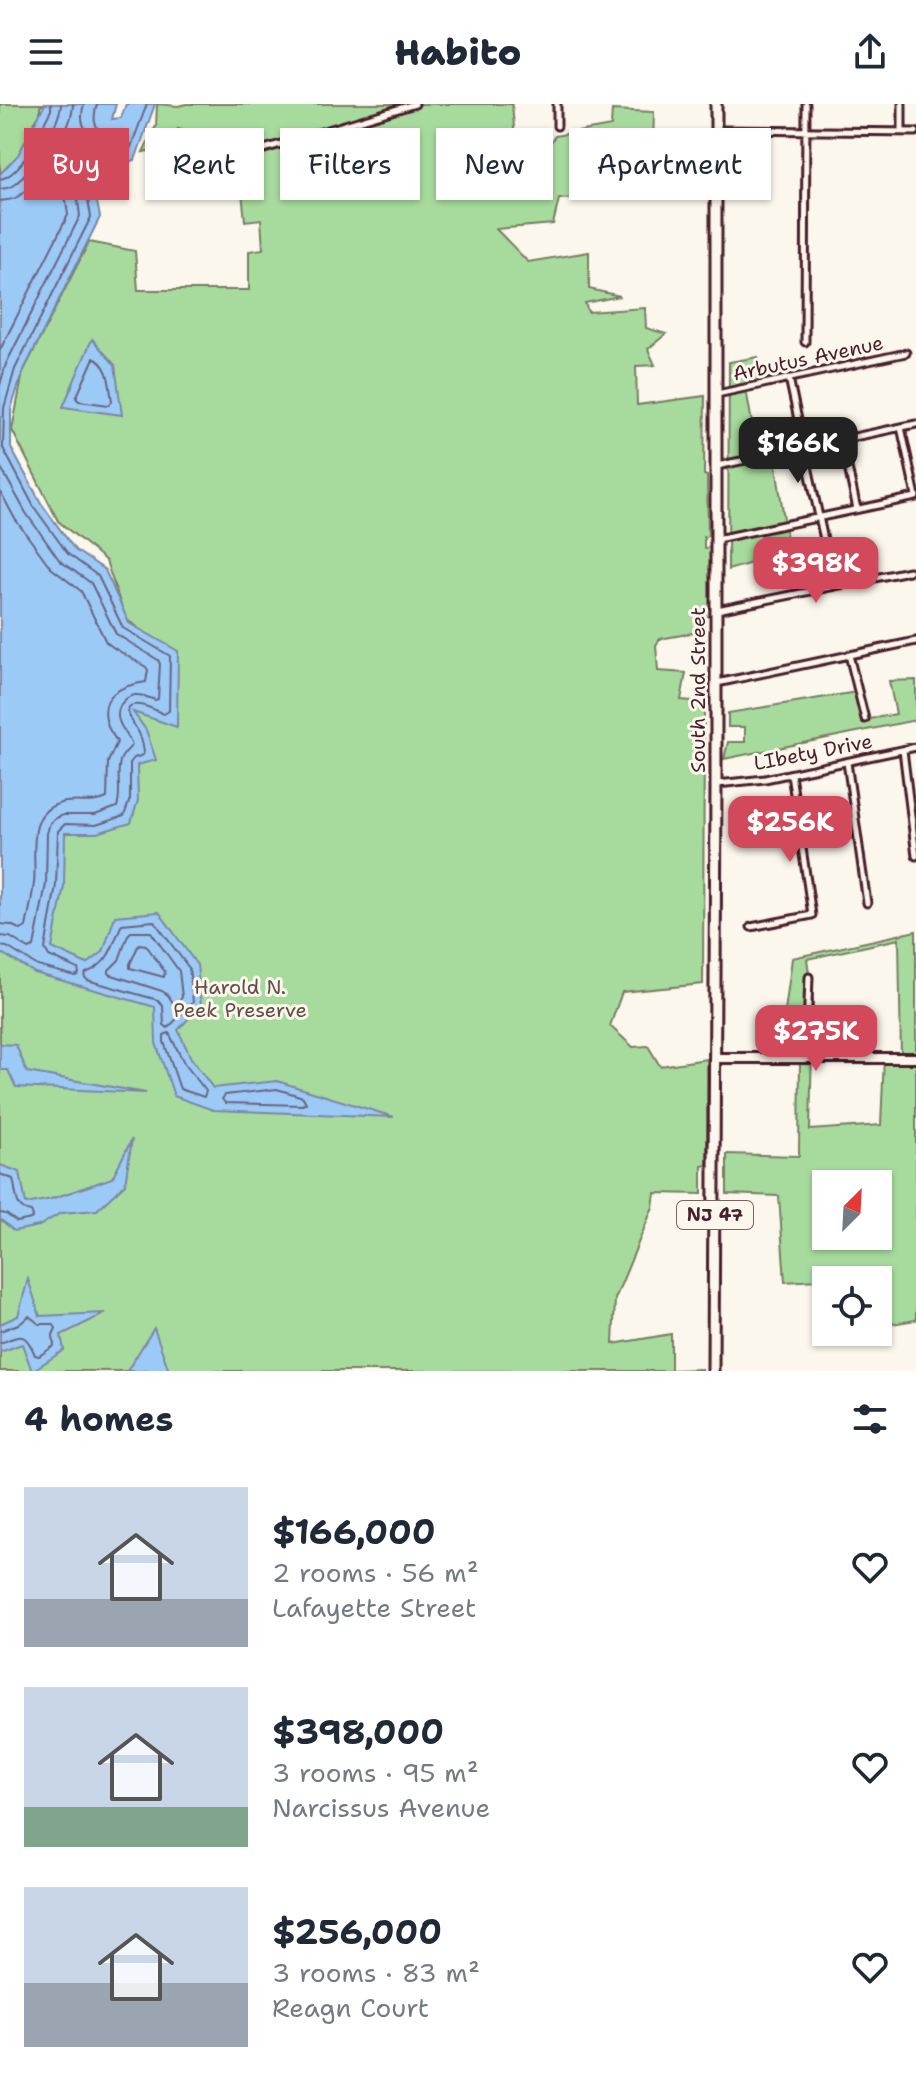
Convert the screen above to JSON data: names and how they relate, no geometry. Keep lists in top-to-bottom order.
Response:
{
  "streets": {
    "main road": ["South 2nd Street", "NJ 47"],
    "street": ["Arbutus Avenue", "LIbety Drive"]
  },
  "crossings": [
    ["Arbutus Avenue", "South 2nd Street"],
    ["South 2nd Street", "LIbety Drive"]
  ],
  "parks": ["Harold N. Peek Preserve"],
  "north": "top right",
  "page": {
    "header": "Habito",
    "chip": [
      "Buy",
      "Rent",
      "Filters",
      "New",
      "Apartment"
    ],
    "price": [
      "$166K",
      "$398K",
      "$256K",
      "$275K"
    ],
    "heading": "4 homes",
    "list": [
      {
        "name": "$166,000",
        "note": "2 rooms · 56 m² · Lafayette Street"
      },
      {
        "name": "$398,000",
        "note": "3 rooms · 95 m² · Narcissus Avenue"
      },
      {
        "name": "$256,000",
        "note": "3 rooms · 83 m² · Reagn Court"
      }
    ]
  }
}
